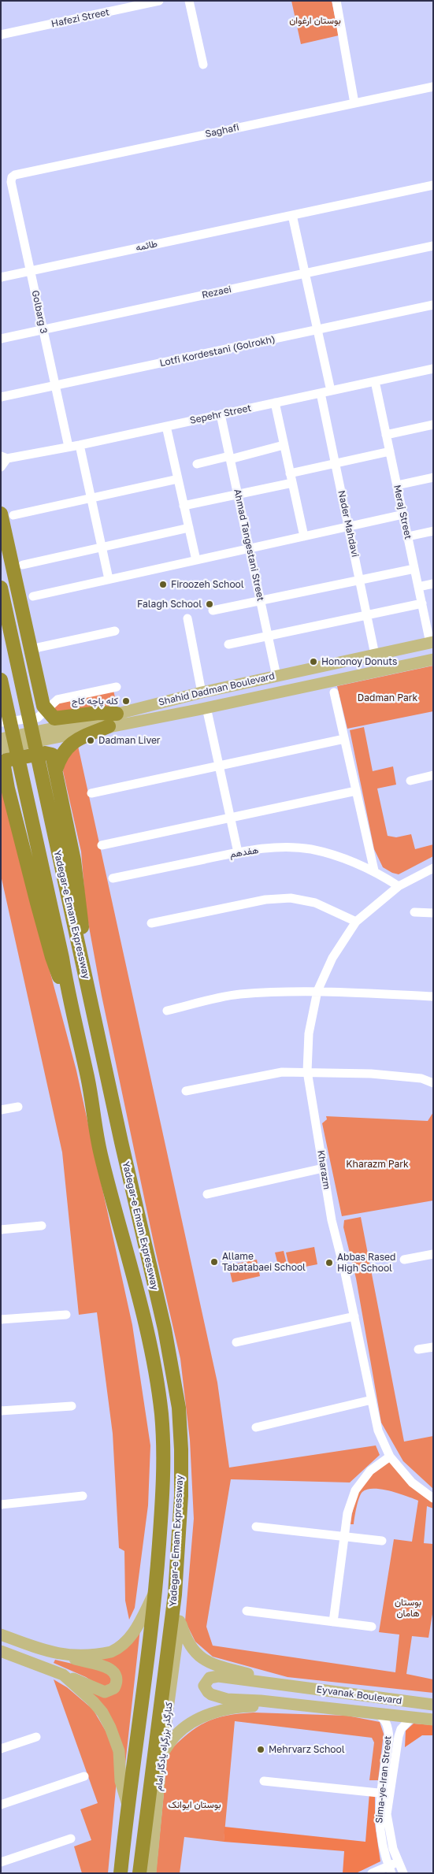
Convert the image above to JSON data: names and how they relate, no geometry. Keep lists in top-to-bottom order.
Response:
{
  "streets": {
    "highway": ["Yadegar-e Emam Expressway"],
    "main road": ["Shahid Dadman Boulevard", "Eyvanak Boulevard", "کنارگذر بزرگراه یادگار امام"],
    "street": [
      "Hafezi Street",
      "Saghafi",
      "طائمه",
      "Rezaei",
      "Golbarg 3",
      "Lotfi Kordestani (Golrokh)",
      "Sepehr Street",
      "Meraj Street",
      "Nader Mahdavi",
      "Ahmad Tangestani Street",
      "هفدهم",
      "Kharazm",
      "Sima-ye-Iran Street"
    ]
  },
  "crossings": [
    ["Saghafi", "Golbarg 3"],
    ["طائمه", "Golbarg 3"],
    ["Rezaei", "Golbarg 3"],
    ["Golbarg 3", "Lotfi Kordestani (Golrokh)"],
    ["Golbarg 3", "Sepehr Street"],
    ["Sepehr Street", "Meraj Street"],
    ["Sepehr Street", "Nader Mahdavi"],
    ["Sepehr Street", "Ahmad Tangestani Street"],
    ["Meraj Street", "Shahid Dadman Boulevard"],
    ["Nader Mahdavi", "Shahid Dadman Boulevard"],
    ["Ahmad Tangestani Street", "Shahid Dadman Boulevard"],
    ["هفدهم", "Kharazm"],
    ["Eyvanak Boulevard", "Sima-ye-Iran Street"]
  ],
  "parks": [
    "بوستان ارغوان",
    "Dadman Park",
    "Kharazm Park",
    "بوستان هامان",
    "بوستان ایوانک"
  ],
  "places": [
    "Firoozeh School",
    "Falagh School",
    "Hononoy Donuts",
    "کله پاچه کاج",
    "Dadman Liver",
    "Allame Tabatabaei School",
    "Abbas Rased High School",
    "Mehrvarz School"
  ]
}
